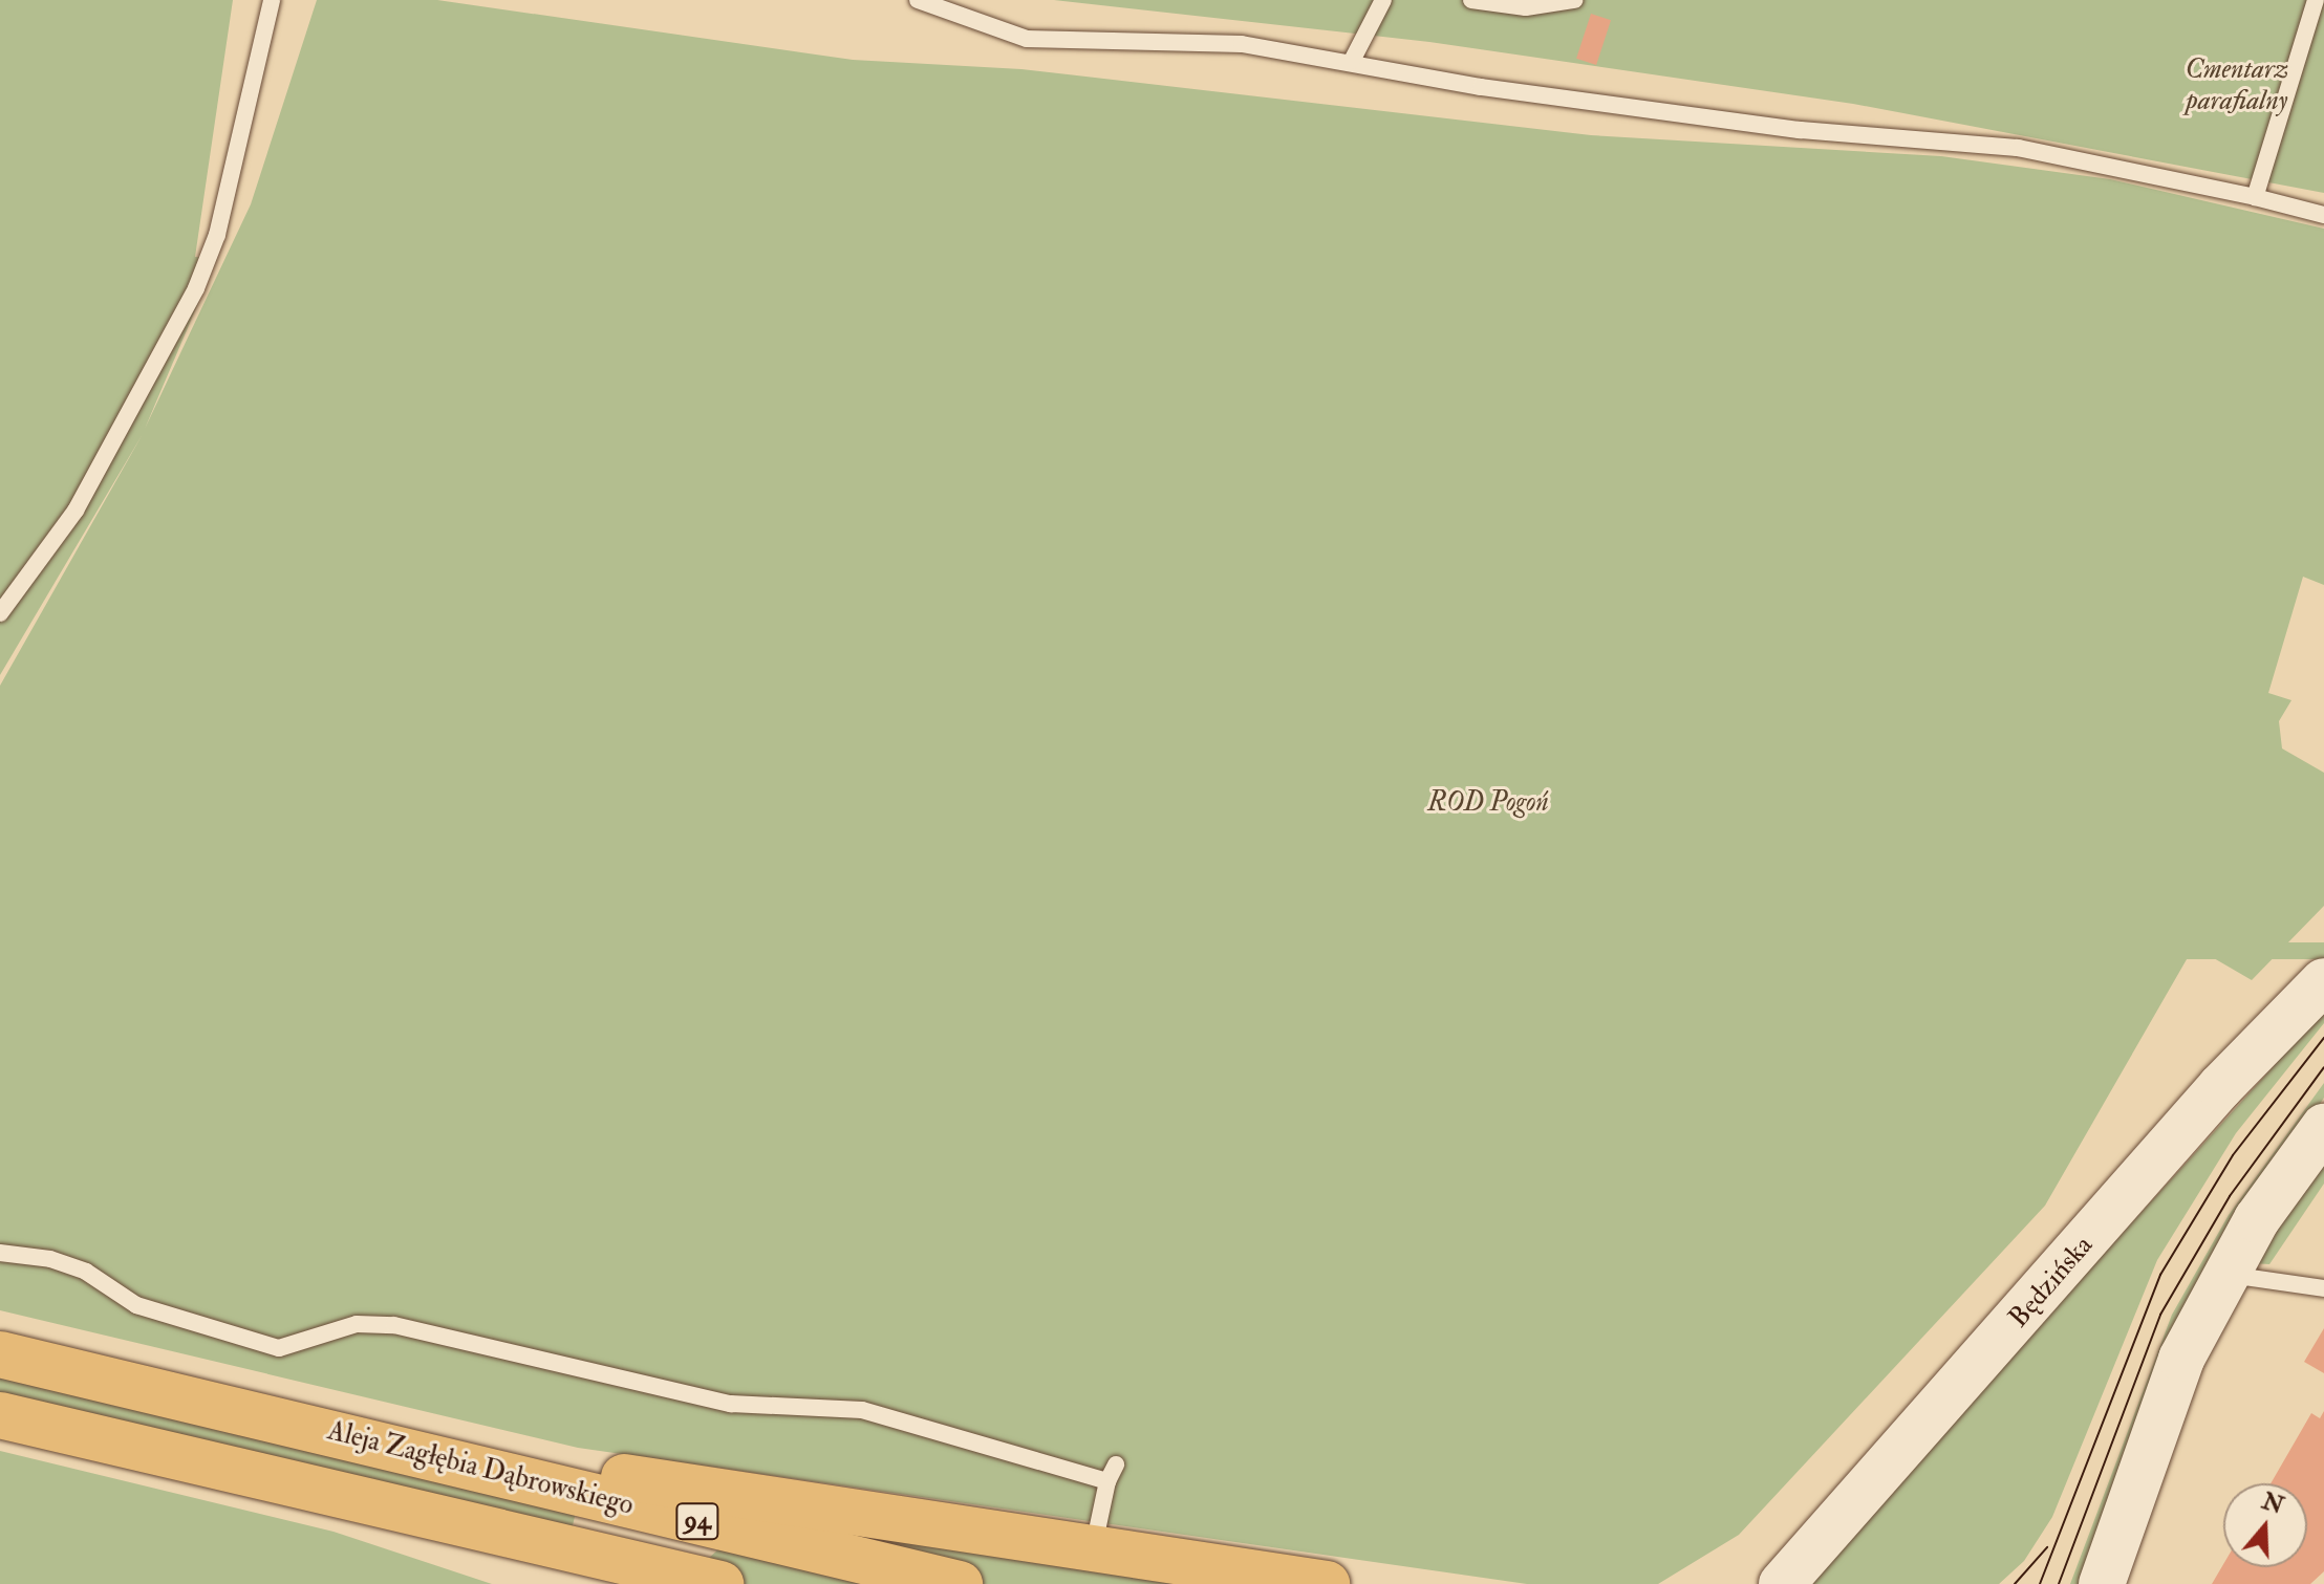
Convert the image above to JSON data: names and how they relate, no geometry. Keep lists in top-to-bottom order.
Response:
{
  "streets": {
    "main road": ["Aleja Zagłębia Dąbrowskiego", "94"],
    "street": ["Będzińska"]
  },
  "parks": ["Cmentarz parafialny", "ROD Pogoń"],
  "north": "top"
}
